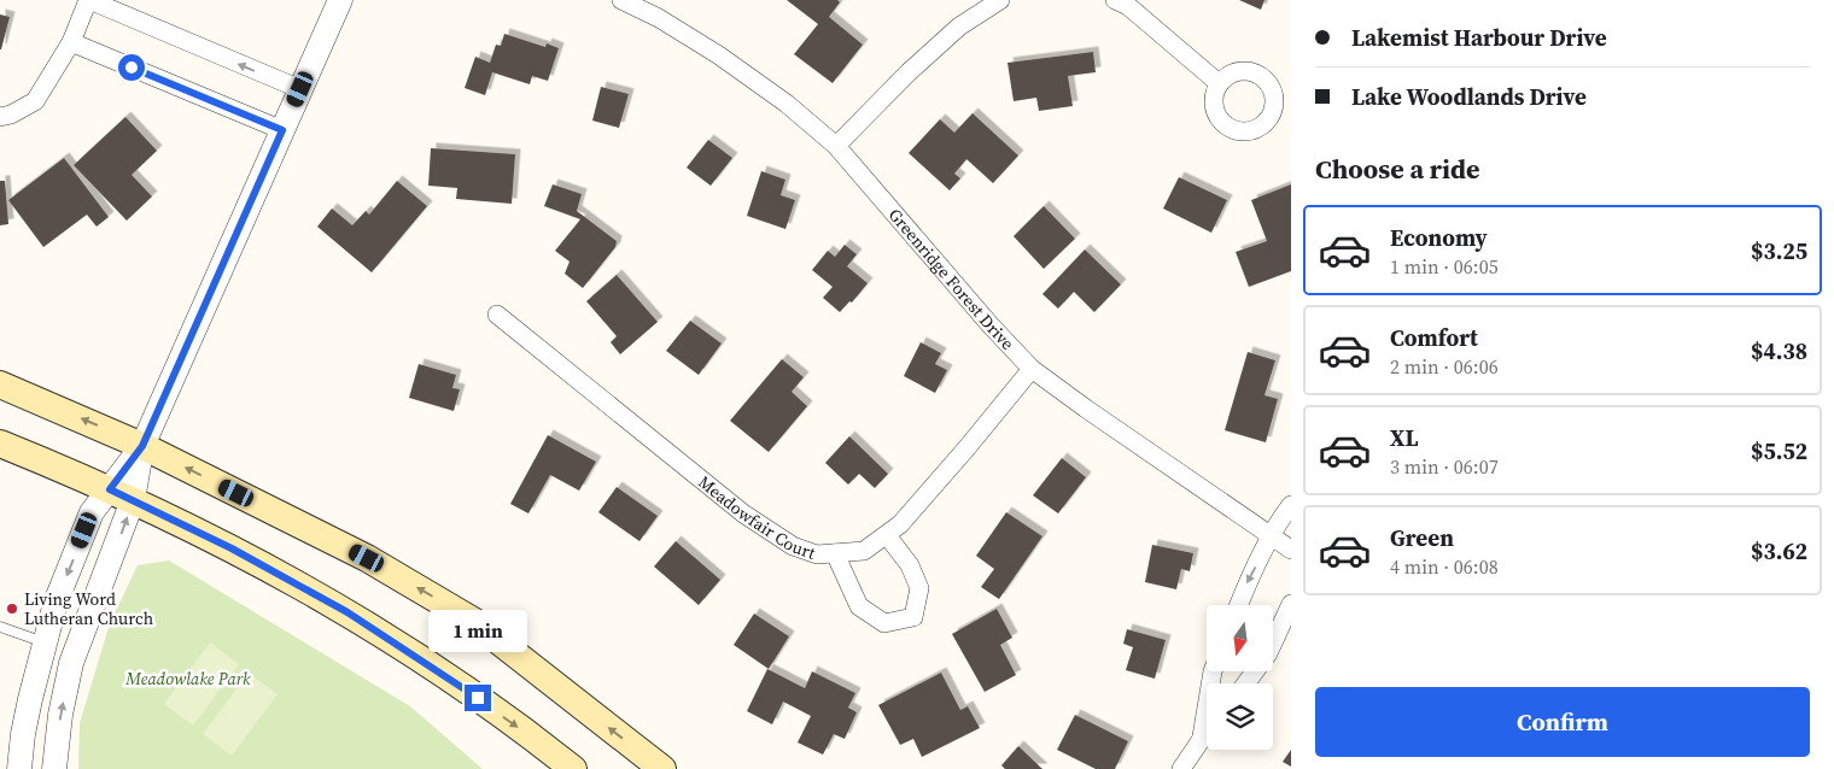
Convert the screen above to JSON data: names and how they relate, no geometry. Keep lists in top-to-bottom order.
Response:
{
  "streets": {
    "street": ["Greenridge Forest Drive", "Meadowfair Court"]
  },
  "crossings": [
    ["Greenridge Forest Drive", "Meadowfair Court"]
  ],
  "parks": ["Meadowlake Park"],
  "places": ["Living Word Lutheran Church"],
  "north": "bottom",
  "page": {
    "banner": ["Lakemist Harbour Drive", "Lake Woodlands Drive"],
    "heading": "Choose a ride",
    "list": [
      {
        "name": "Economy",
        "note": "1 min · 06:05",
        "value": "$3.25"
      },
      {
        "name": "Comfort",
        "note": "2 min · 06:06",
        "value": "$4.38"
      },
      {
        "name": "XL",
        "note": "3 min · 06:07",
        "value": "$5.52"
      },
      {
        "name": "Green",
        "note": "4 min · 06:08",
        "value": "$3.62"
      }
    ],
    "bubble": "1 min",
    "buttons": "Confirm"
  }
}
